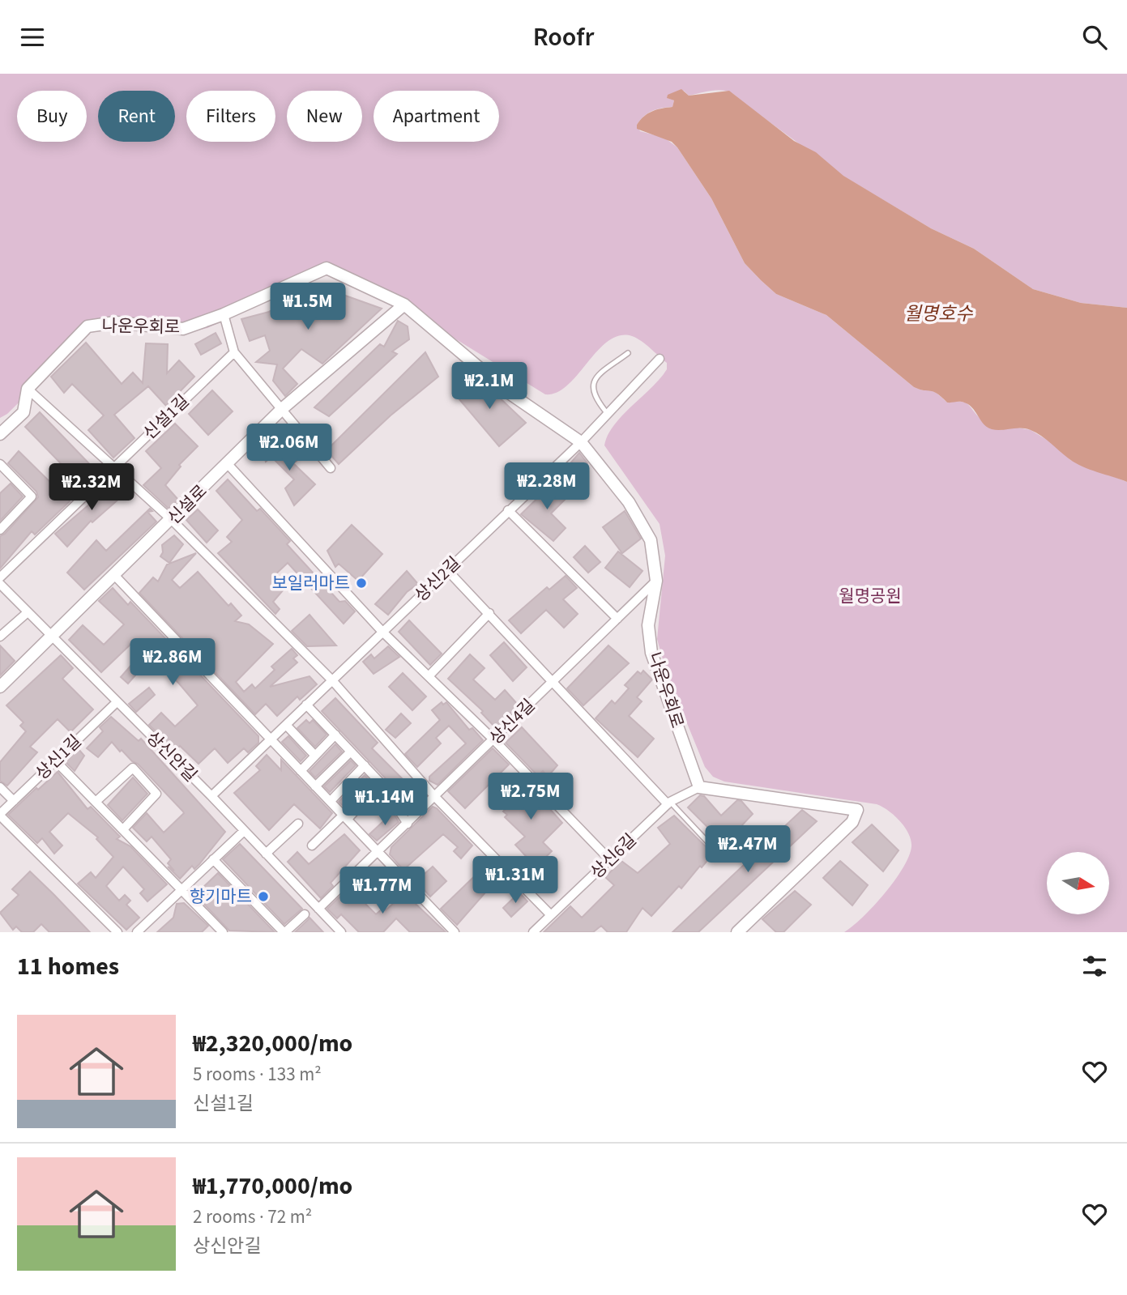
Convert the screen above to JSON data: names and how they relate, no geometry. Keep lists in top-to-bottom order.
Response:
{
  "streets": {
    "street": [
      "나운우회로",
      "신설1길",
      "신설로",
      "상신2길",
      "상신4길",
      "상신안길",
      "상신1길",
      "상신6길"
    ]
  },
  "crossings": [
    ["나운우회로", "신설로"],
    ["나운우회로", "상신2길"],
    ["나운우회로", "상신4길"],
    ["나운우회로", "상신6길"],
    ["신설로", "상신안길"],
    ["상신2길", "상신안길"],
    ["상신4길", "상신안길"],
    ["상신안길", "상신1길"]
  ],
  "water": ["월명호수"],
  "parks": ["월명공원"],
  "places": ["보일러마트", "향기마트"],
  "north": "right",
  "page": {
    "header": "Roofr",
    "chip": [
      "Buy",
      "Rent",
      "Filters",
      "New",
      "Apartment"
    ],
    "price": [
      "₩1.5M",
      "₩2.1M",
      "₩2.06M",
      "₩2.28M",
      "₩2.32M",
      "₩2.86M",
      "₩2.75M",
      "₩1.14M",
      "₩2.47M",
      "₩1.31M",
      "₩1.77M"
    ],
    "heading": "11 homes",
    "list": [
      {
        "name": "₩2,320,000/mo",
        "note": "5 rooms · 133 m² · 신설1길"
      },
      {
        "name": "₩1,770,000/mo",
        "note": "2 rooms · 72 m² · 상신안길"
      }
    ]
  }
}
